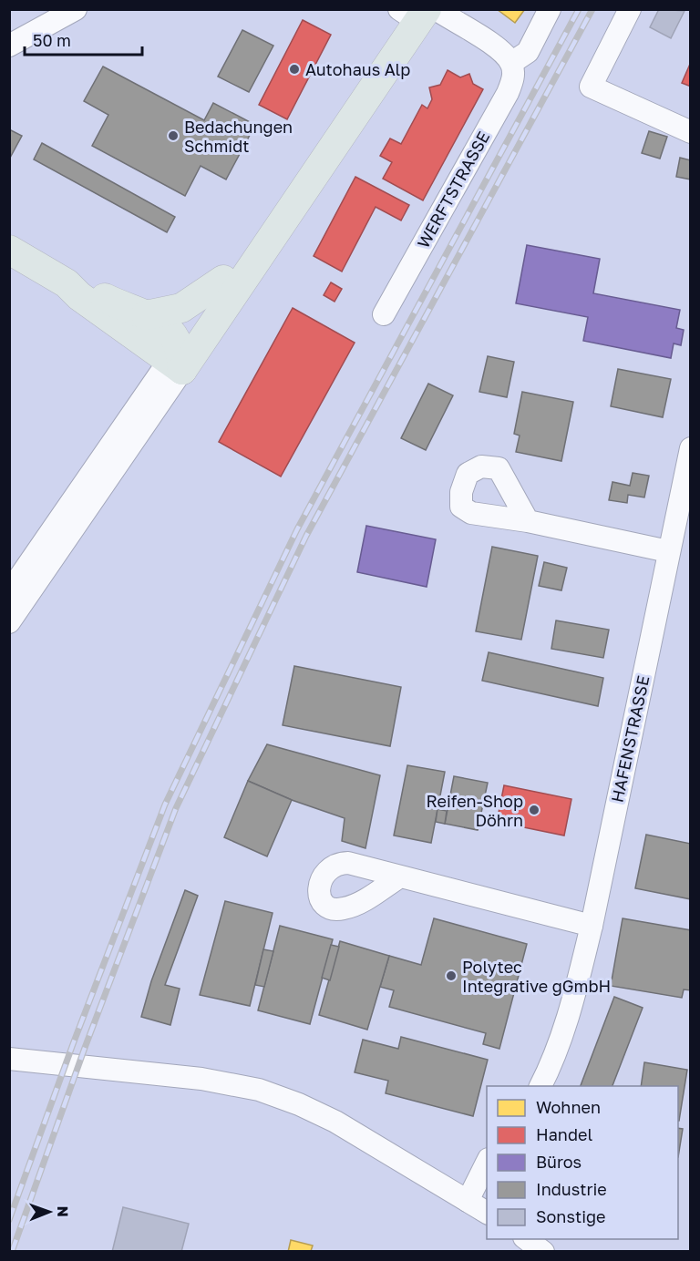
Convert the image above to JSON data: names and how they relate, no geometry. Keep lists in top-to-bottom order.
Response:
{
  "streets": {
    "street": ["WERFTSTRASSE", "HAFENSTRASSE"]
  },
  "places": [
    "Autohaus Alp",
    "Bedachungen Schmidt",
    "Reifen-Shop Döhrn",
    "Polytec Integrative gGmbH"
  ],
  "legend": [
    "Wohnen",
    "Handel",
    "Büros",
    "Industrie",
    "Sonstige"
  ],
  "scale_bar": "50 m",
  "north": "right"
}
